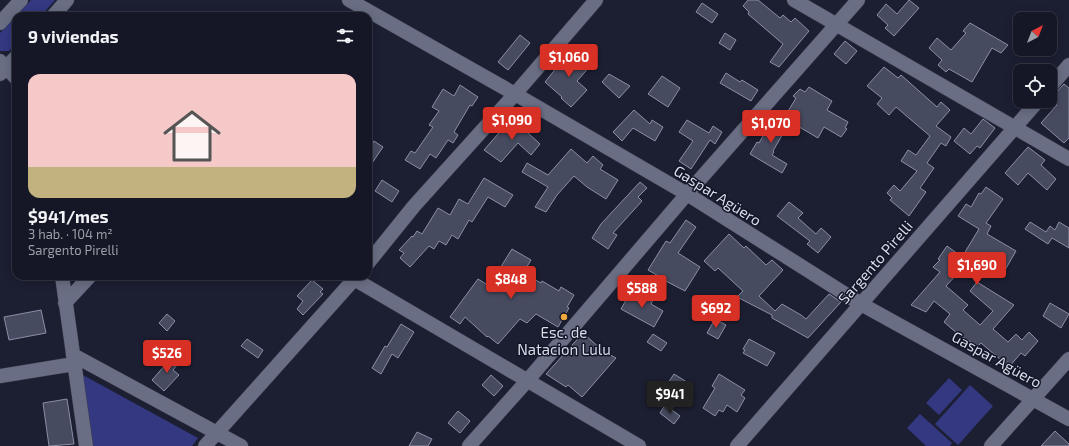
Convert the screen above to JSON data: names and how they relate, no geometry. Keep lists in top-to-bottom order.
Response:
{
  "streets": {
    "street": ["Gaspar Agüero", "Sargento Pirelli"]
  },
  "crossings": [
    ["Gaspar Agüero", "Sargento Pirelli"]
  ],
  "places": ["Esc. de Natacion Lulu"],
  "north": "top right",
  "page": {
    "heading": "9 viviendas",
    "price": [
      "$1,060",
      "$1,090",
      "$1,070",
      "$1,690",
      "$848",
      "$588",
      "$692",
      "$526",
      "$941"
    ],
    "list": [
      {
        "name": "$941/mes",
        "note": "3 hab. · 104 m² · Sargento Pirelli"
      }
    ]
  }
}
